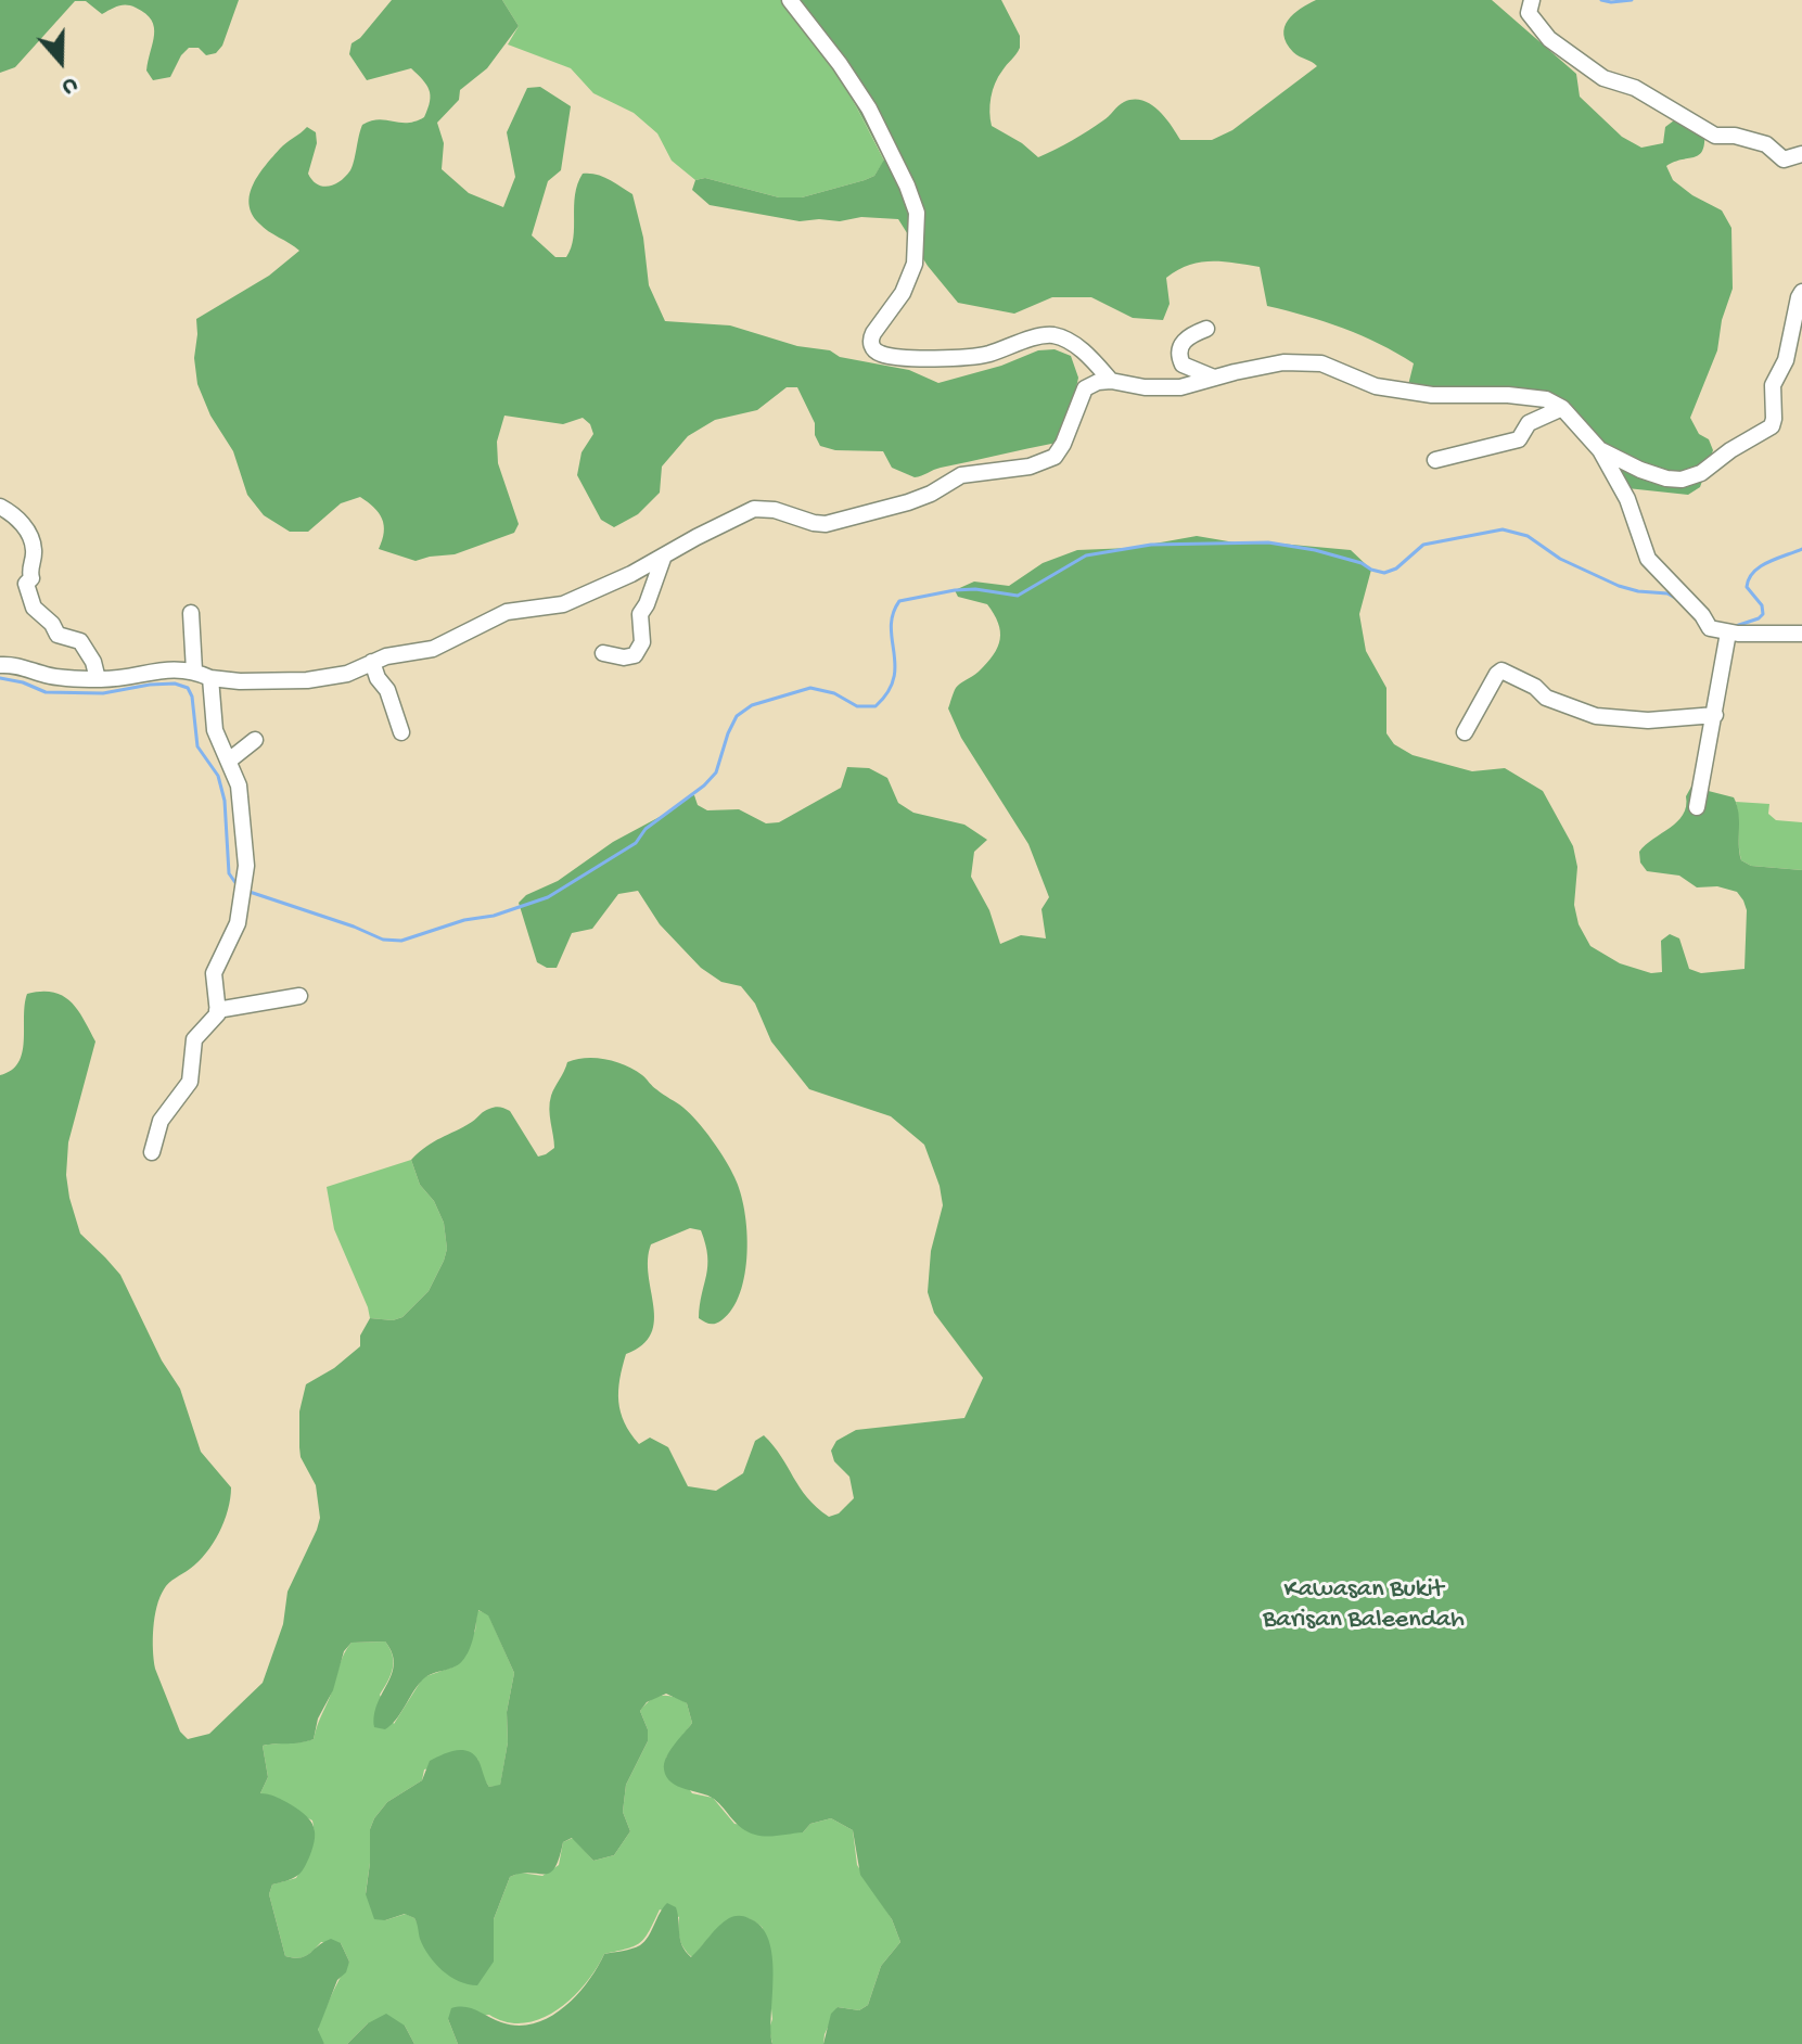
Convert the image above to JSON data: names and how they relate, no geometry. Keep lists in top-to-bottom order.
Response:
{
  "parks": ["Kawasan Bukit Barisan Baleendah"],
  "north": "bottom"
}
